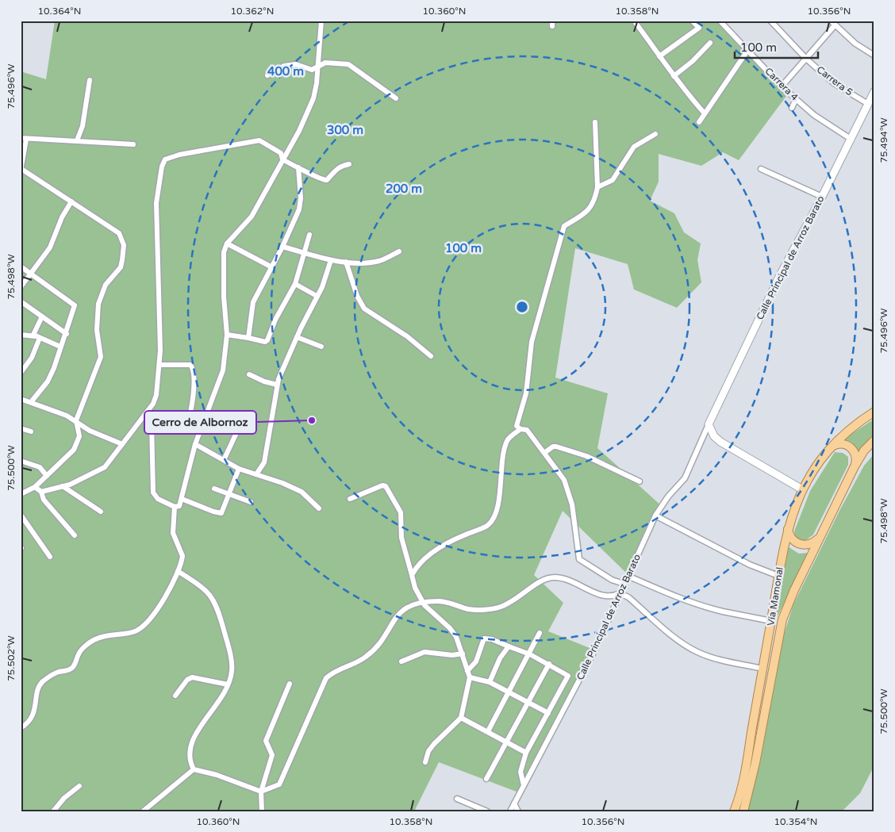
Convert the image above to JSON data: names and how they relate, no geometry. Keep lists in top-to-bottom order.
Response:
{
  "streets": {
    "main road": ["Vía Mamonal"],
    "street": ["Carrera 5", "Carrera 4", "Calle Principal de Arroz Barato"]
  },
  "crossings": [
    ["Carrera 5", "Calle Principal de Arroz Barato"],
    ["Carrera 4", "Calle Principal de Arroz Barato"]
  ],
  "places": ["Cerro de Albornoz"],
  "scale_bar": "100 m",
  "coordinates": [
    "10.364°N",
    "10.362°N",
    "10.360°N",
    "10.358°N",
    "10.356°N",
    "75.496°W",
    "75.494°W",
    "75.498°W",
    "75.500°W",
    "75.502°W",
    "10.354°N"
  ],
  "rings": [
    "400 m",
    "300 m",
    "200 m",
    "100 m"
  ]
}
